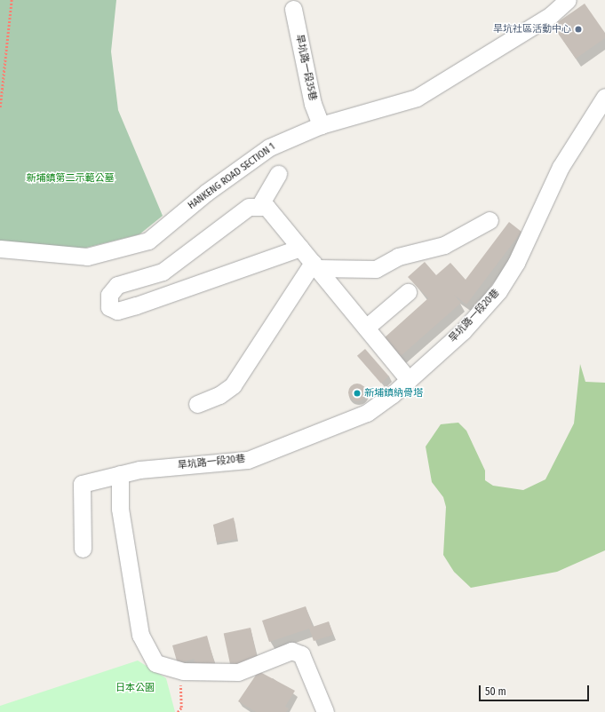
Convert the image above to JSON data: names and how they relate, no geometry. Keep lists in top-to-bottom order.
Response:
{
  "streets": {
    "street": ["旱坑路一段35巷", "HANKENG ROAD SECTION 1", "旱坑路一段20巷"]
  },
  "crossings": [
    ["旱坑路一段35巷", "HANKENG ROAD SECTION 1"]
  ],
  "parks": ["新埔鎮第二示範公墓", "日本公園"],
  "places": ["旱坑社區活動中心", "新埔鎮納骨塔"],
  "scale_bar": "50 m"
}
